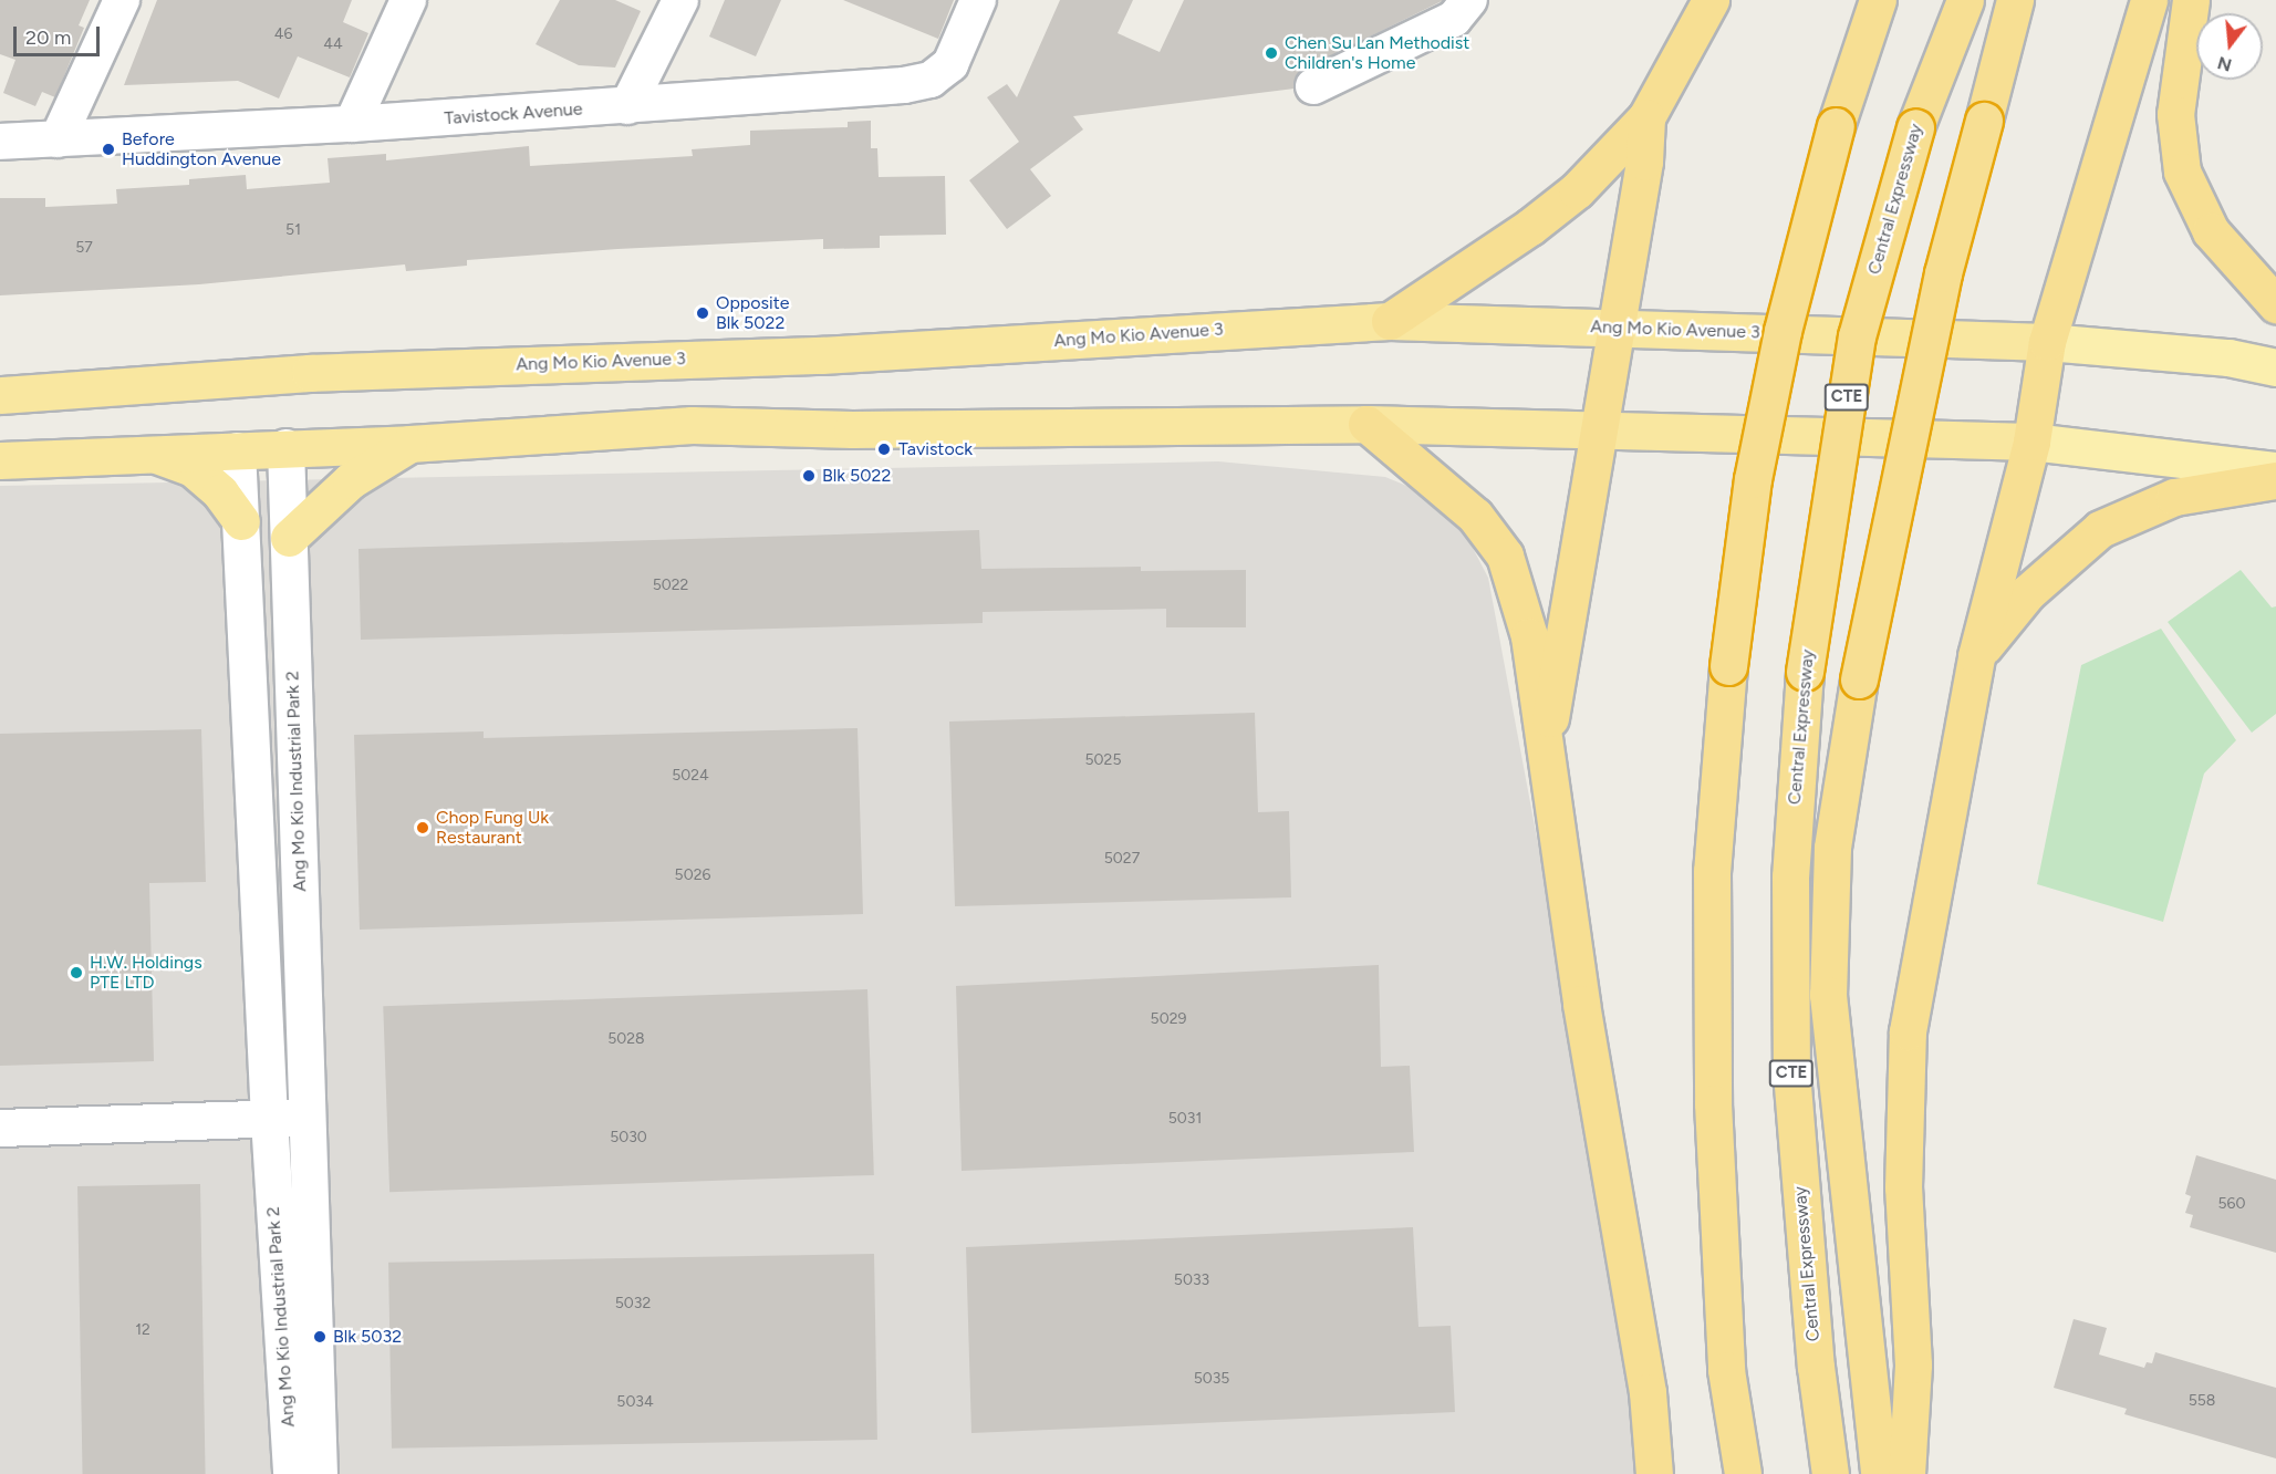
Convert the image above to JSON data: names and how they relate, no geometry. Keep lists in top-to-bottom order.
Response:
{
  "streets": {
    "highway": ["Central Expressway", "Ang Mo Kio Avenue 3", "CTE"],
    "street": ["Tavistock Avenue", "Ang Mo Kio Industrial Park 2"]
  },
  "places": [
    "Chen Su Lan Methodist Children's Home",
    "Before Huddington Avenue",
    "Opposite Blk 5022",
    "Tavistock",
    "Blk 5022",
    "Chop Fung Uk Restaurant",
    "H.W. Holdings PTE LTD",
    "Blk 5032"
  ],
  "house_numbers": [
    "46",
    "44",
    "51",
    "57",
    "5022",
    "5025",
    "5024",
    "5027",
    "5026",
    "5029",
    "5028",
    "5031",
    "5030",
    "560",
    "5033",
    "5032",
    "12",
    "5035",
    "558",
    "5034"
  ],
  "scale_bar": "20 m",
  "north": "bottom"
}
